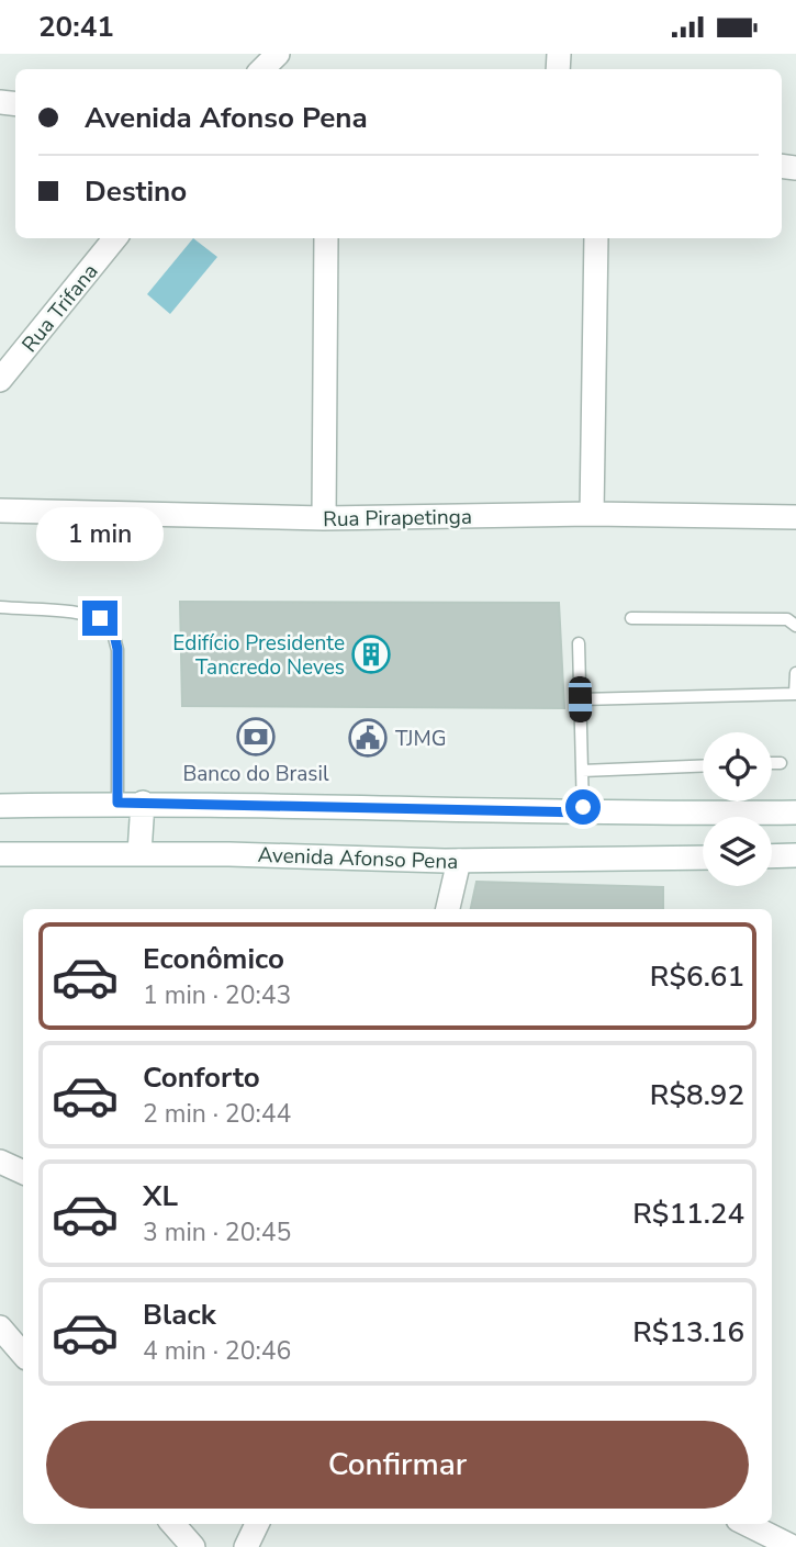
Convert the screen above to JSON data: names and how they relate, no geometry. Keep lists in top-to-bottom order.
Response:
{
  "streets": {
    "street": ["Rua Trifana", "Rua Pirapetinga", "Avenida Afonso Pena"]
  },
  "places": {
    "building": ["Edifício Presidente Tancredo Neves"],
    "bank": ["Banco do Brasil"],
    "public building": ["TJMG"]
  },
  "page": {
    "status": "20:41",
    "banner": ["Avenida Afonso Pena", "Destino"],
    "bubble": "1 min",
    "list": [
      {
        "name": "Econômico",
        "note": "1 min · 20:43",
        "value": "R$6.61"
      },
      {
        "name": "Conforto",
        "note": "2 min · 20:44",
        "value": "R$8.92"
      },
      {
        "name": "XL",
        "note": "3 min · 20:45",
        "value": "R$11.24"
      },
      {
        "name": "Black",
        "note": "4 min · 20:46",
        "value": "R$13.16"
      }
    ],
    "buttons": "Confirmar"
  }
}
